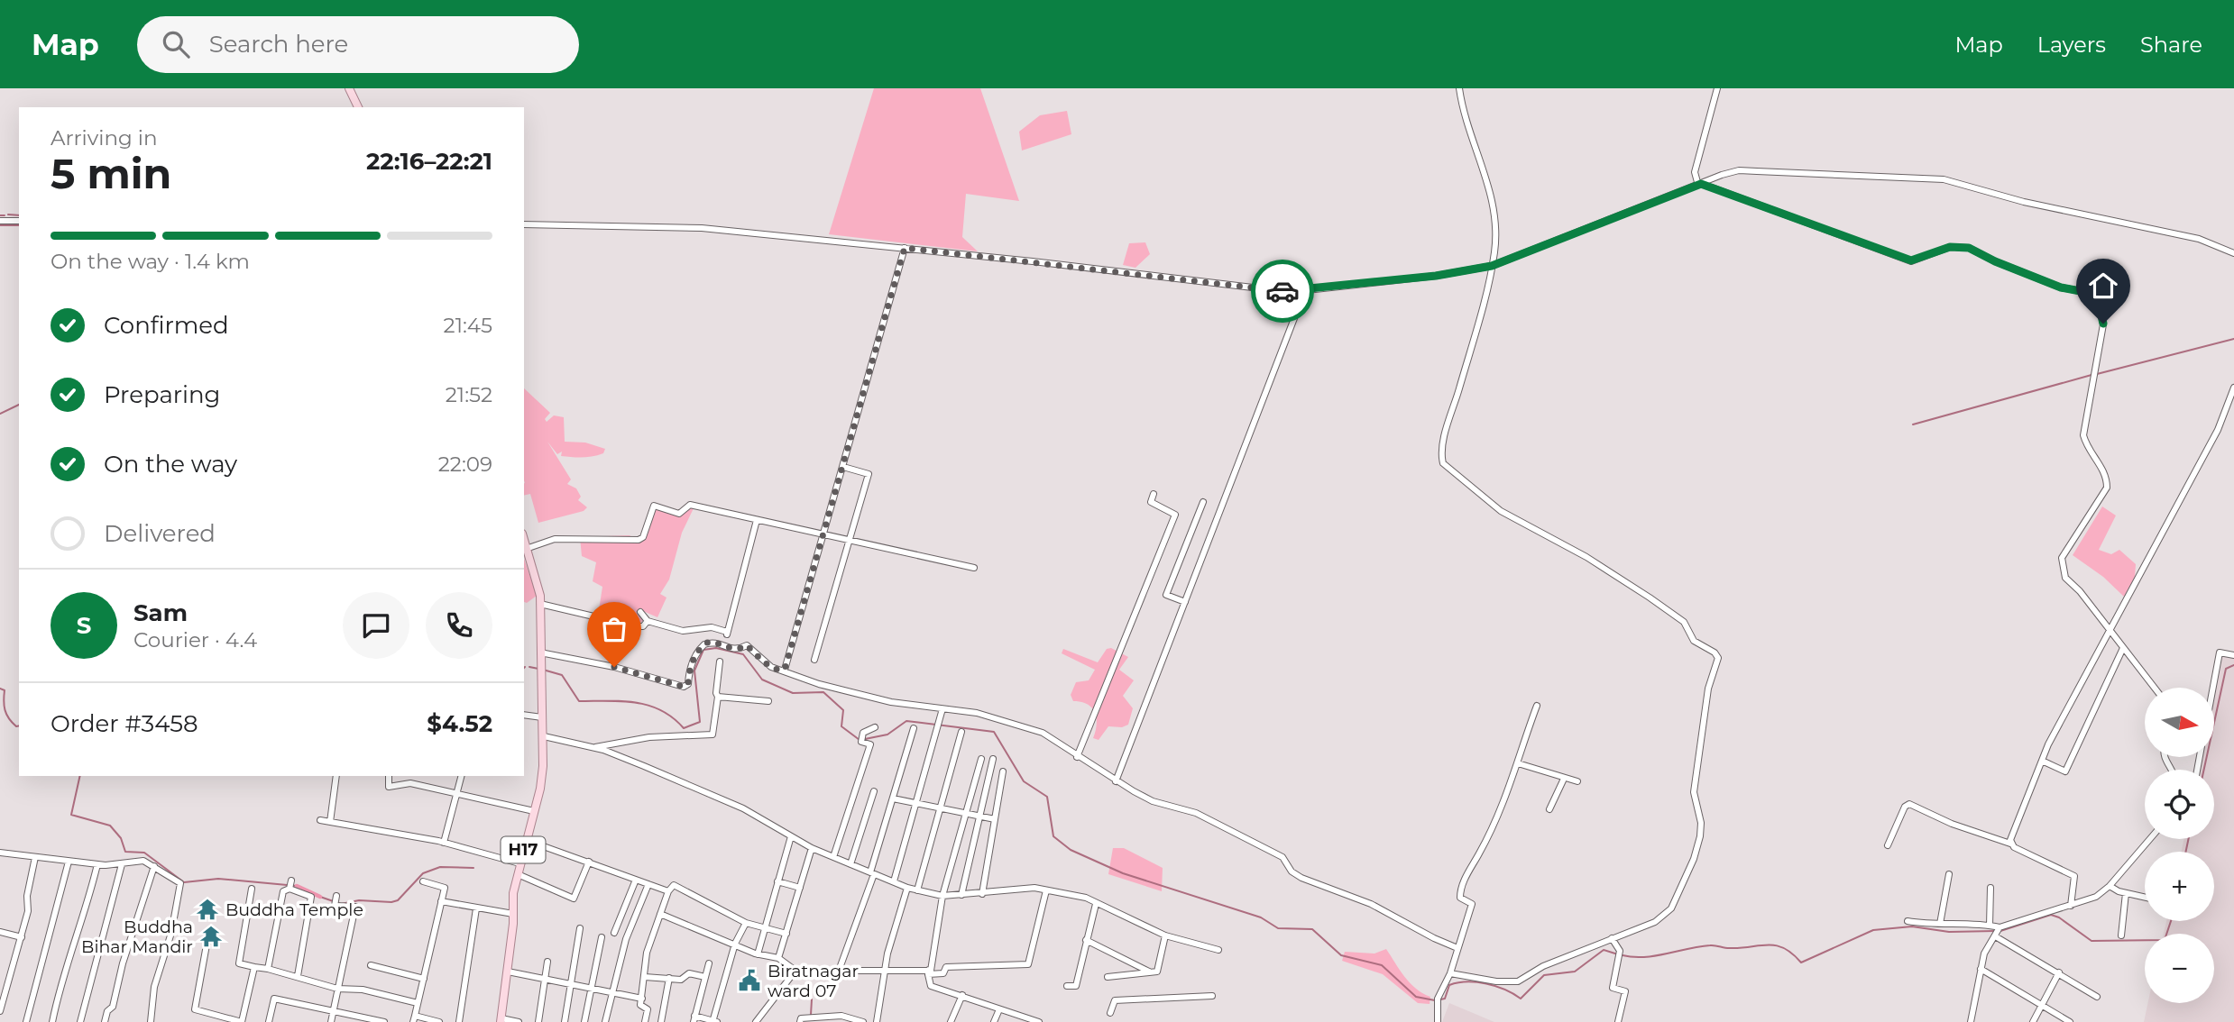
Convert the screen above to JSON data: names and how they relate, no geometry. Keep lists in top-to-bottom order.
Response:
{
  "streets": {
    "main road": ["H17"]
  },
  "places": {
    "temple": ["Buddha Temple", "Buddha Bihar Mandir"],
    "public building": ["Biratnagar ward 07"]
  },
  "north": "right",
  "page": {
    "header": "Map",
    "search": "Search here",
    "nav": ["Map", "Layers", "Share"],
    "heading": ["5 min", "Arriving in", "22:16–22:21"],
    "panel": [
      "Sam",
      "Courier · 4.4",
      "Order #3458",
      "$4.52"
    ],
    "bar": "On the way · 1.4 km",
    "list": [
      ["Confirmed", "21:45"],
      ["Preparing", "21:52"],
      ["On the way", "22:09"],
      "Delivered"
    ],
    "round": "S",
    "map_buttons": ["+", "−"]
  }
}
